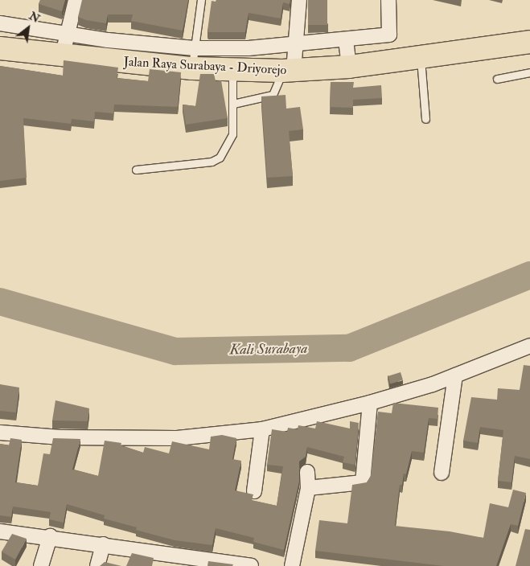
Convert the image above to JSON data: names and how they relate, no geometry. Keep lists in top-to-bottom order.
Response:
{
  "streets": {
    "main road": ["Jalan Raya Surabaya - Driyorejo"]
  },
  "water": ["Kali Surabaya"],
  "north": "top right"
}
